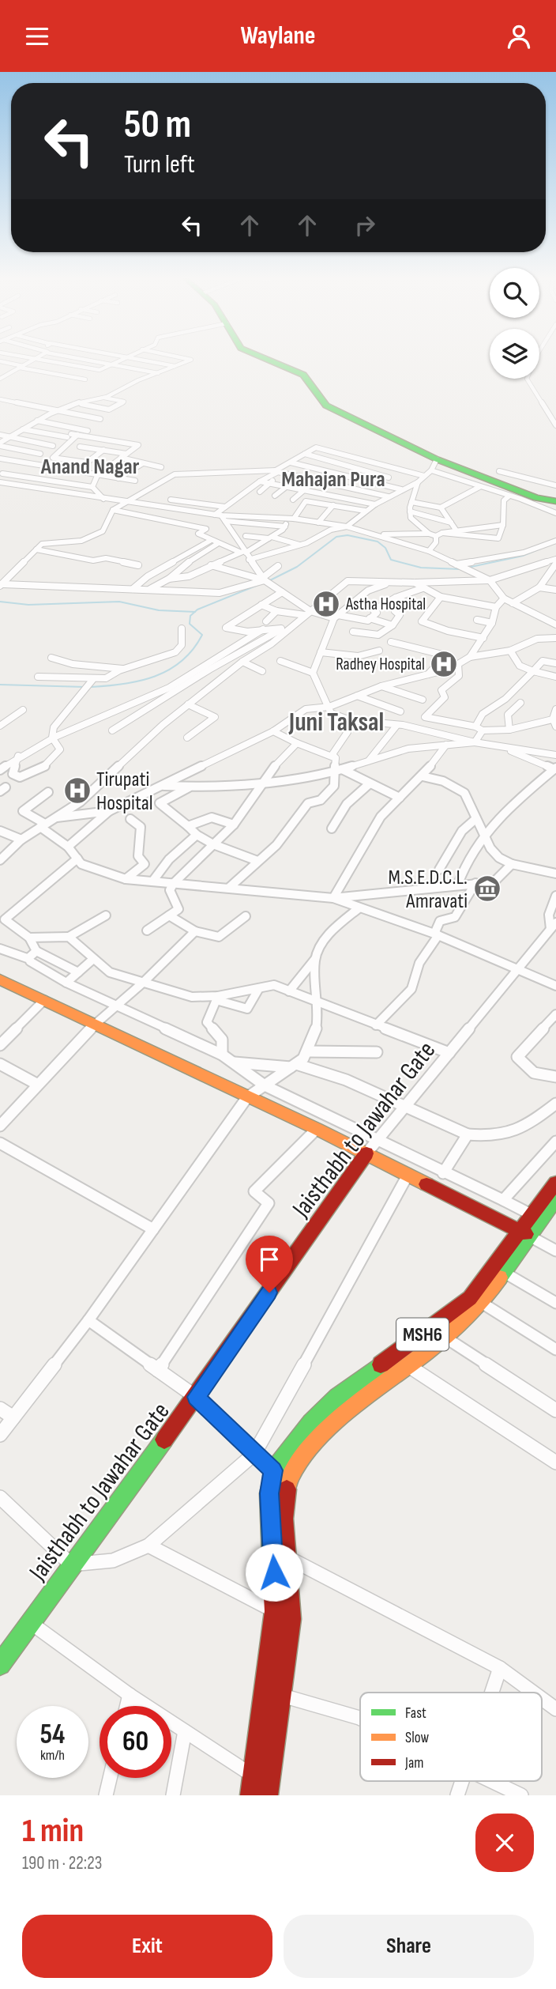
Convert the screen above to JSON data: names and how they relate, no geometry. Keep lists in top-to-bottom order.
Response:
{
  "streets": {
    "main road": ["Jaisthabh to Jawahar Gate", "MSH6"]
  },
  "districts": ["Anand Nagar", "Mahajan Pura", "Juni Taksal"],
  "places": {
    "hospital": ["Astha Hospital", "Radhey Hospital", "Tirupati Hospital"],
    "museum": ["M.S.E.D.C.L. Amravati"]
  },
  "legend": ["Fast", "Slow", "Jam"],
  "page": {
    "header": "Waylane",
    "turn": ["50 m", "Turn left"],
    "speed": "54 km/h",
    "limit": "60",
    "heading": ["1 min", "190 m · 22:23"],
    "buttons": ["Exit", "Share"]
  }
}
